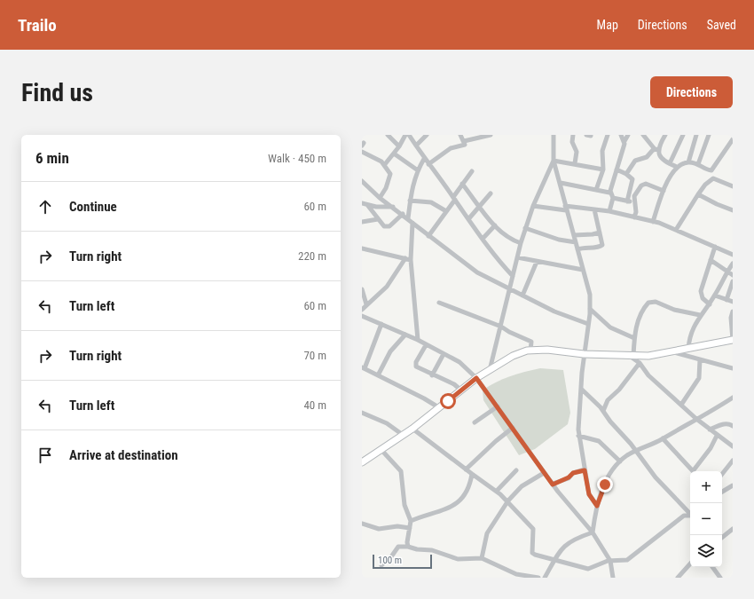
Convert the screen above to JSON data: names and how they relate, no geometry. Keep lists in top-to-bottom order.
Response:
{
  "scale_bar": "100 m",
  "page": {
    "header": "Trailo",
    "nav": ["Map", "Directions", "Saved"],
    "buttons": "Directions",
    "title": "Find us",
    "heading": ["6 min", "Walk · 450 m"],
    "list": [
      ["Continue", "60 m"],
      ["Turn right", "220 m"],
      ["Turn left", "60 m"],
      ["Turn right", "70 m"],
      ["Turn left", "40 m"],
      "Arrive at destination"
    ],
    "map_buttons": ["+", "−"],
    "scale": "100 m"
  }
}
